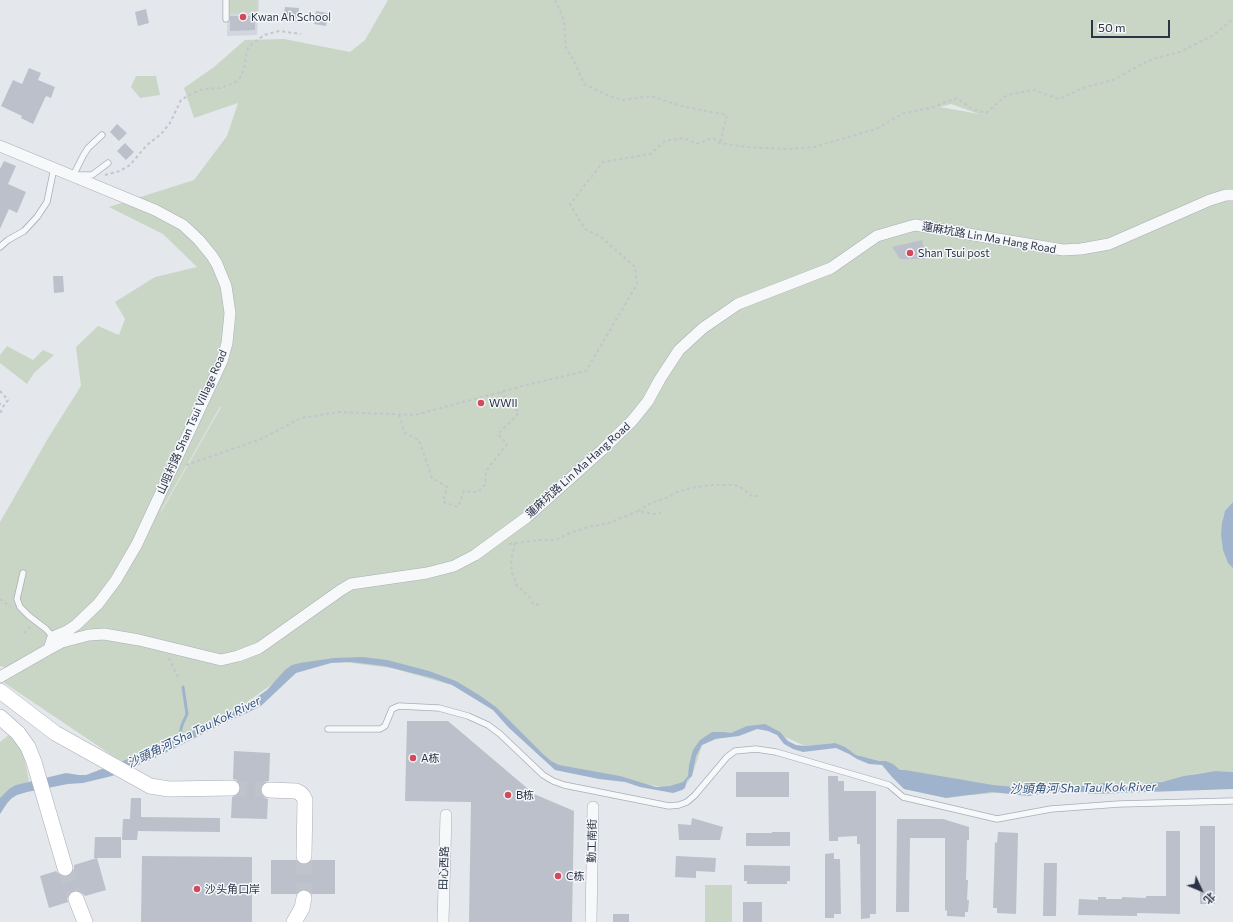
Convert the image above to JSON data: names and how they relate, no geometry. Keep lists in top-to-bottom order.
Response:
{
  "streets": {
    "street": [
      "蓮麻坑路 Lin Ma Hang Road",
      "山咀村路 Shan Tsui Village Road",
      "勤工南街",
      "田心西路"
    ]
  },
  "water": ["沙頭角河 Sha Tau Kok River"],
  "places": [
    "Kwan Ah School",
    "Shan Tsui post",
    "WWII",
    "A栋",
    "B栋",
    "C栋",
    "沙头角口岸"
  ],
  "scale_bar": "50 m",
  "north": "bottom right"
}
